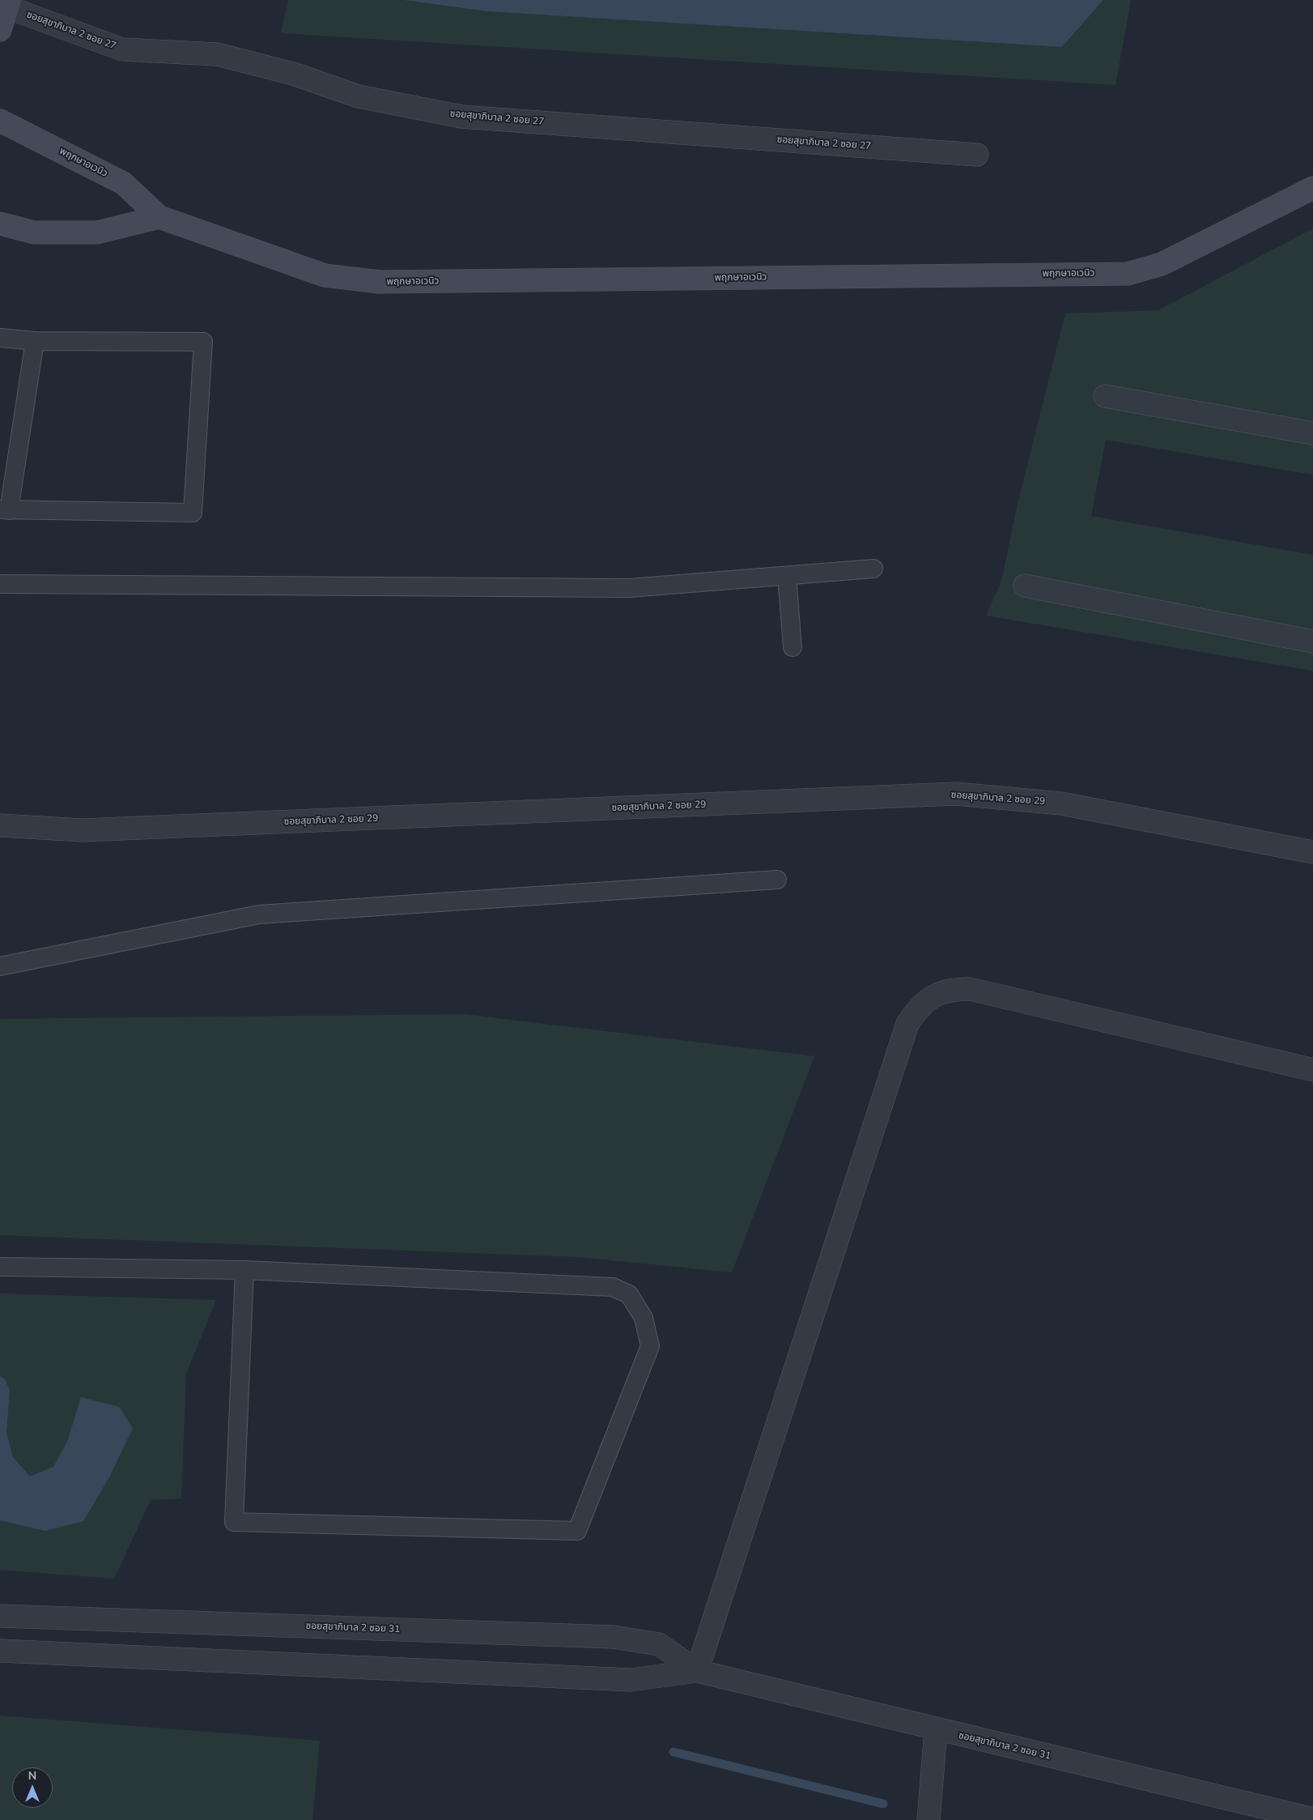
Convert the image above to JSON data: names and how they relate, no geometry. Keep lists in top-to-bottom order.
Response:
{
  "streets": {
    "street": [
      "ซอยสุขาภิบาล 2 ซอย 27",
      "พฤกษาอเวนิว",
      "ซอยสุขาภิบาล 2 ซอย 29",
      "ซอยสุขาภิบาล 2 ซอย 31"
    ]
  },
  "north": "top"
}
